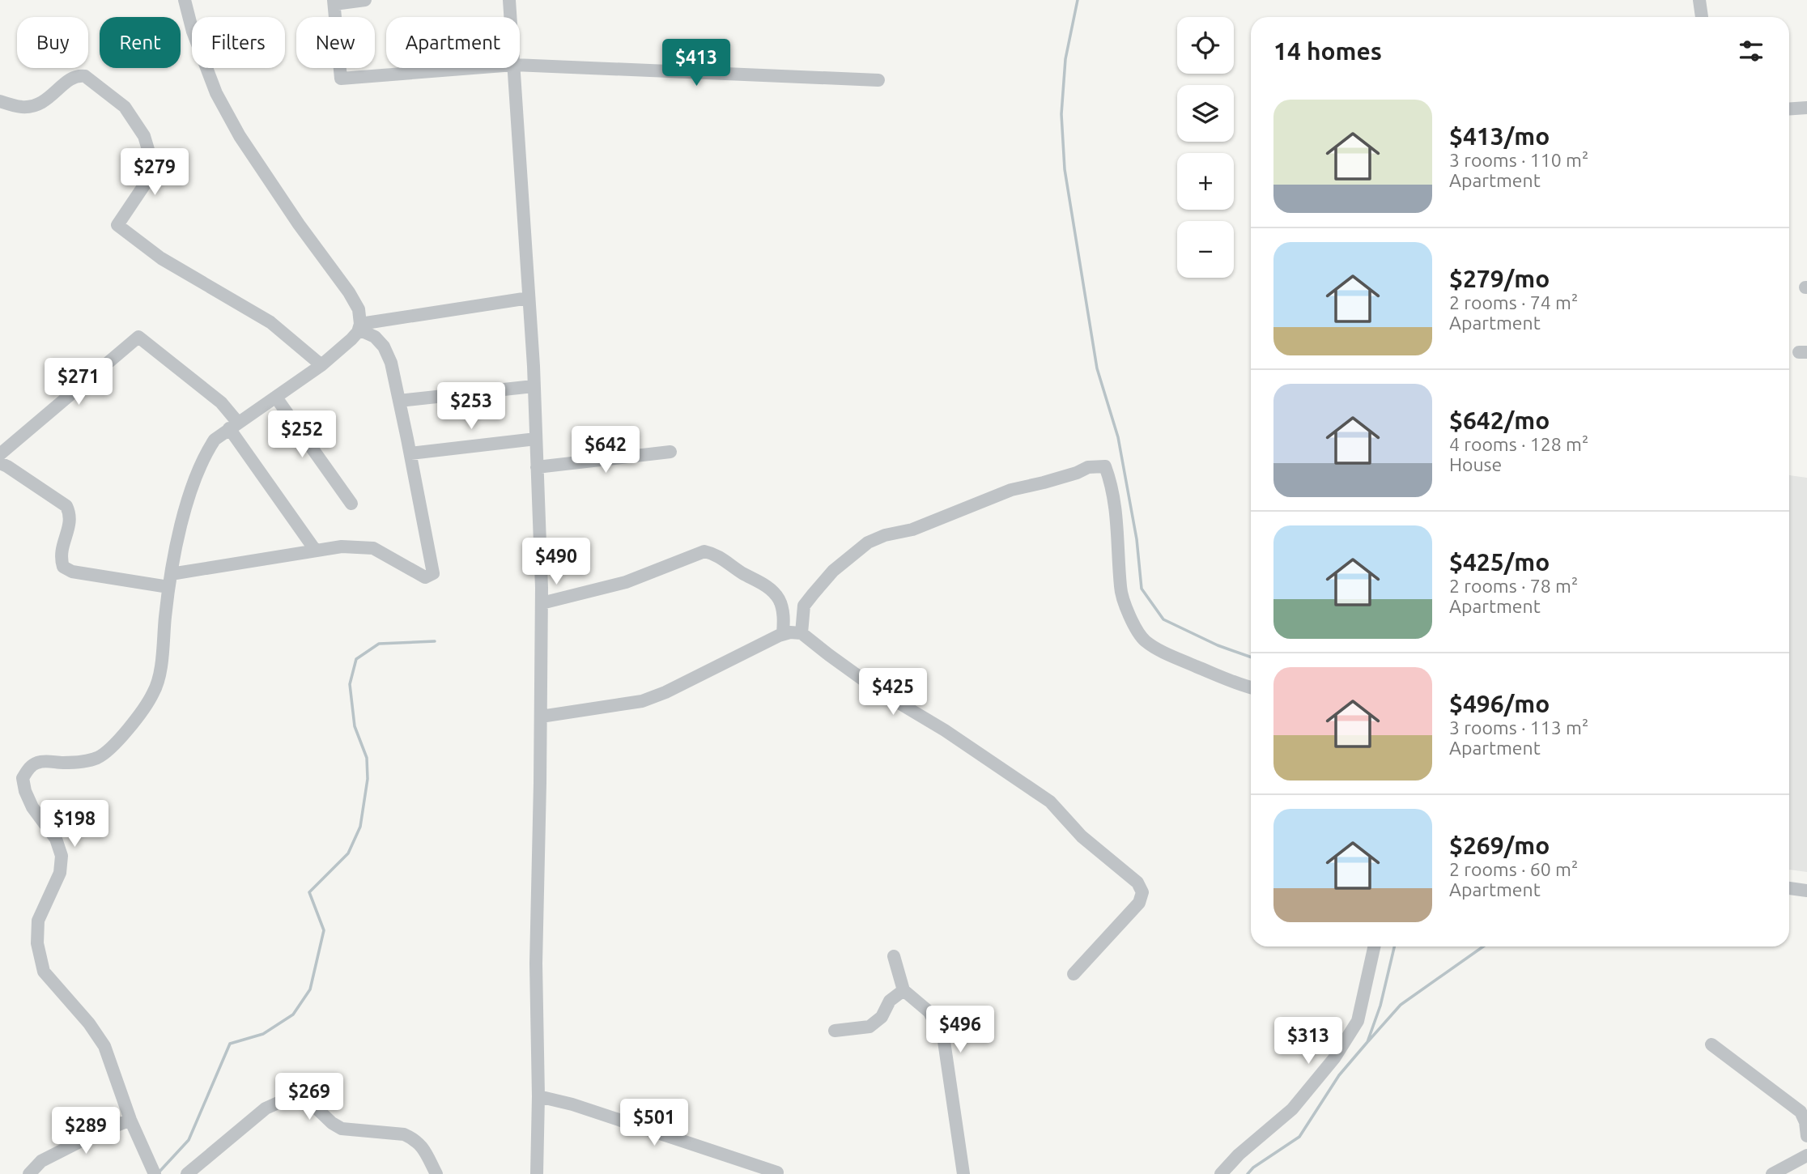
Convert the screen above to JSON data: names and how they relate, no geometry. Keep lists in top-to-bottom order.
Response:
{
  "page": {
    "map_buttons": ["+", "−"],
    "chip": [
      "Buy",
      "Rent",
      "Filters",
      "New",
      "Apartment"
    ],
    "heading": "14 homes",
    "price": [
      "$413",
      "$279",
      "$271",
      "$253",
      "$252",
      "$642",
      "$490",
      "$425",
      "$198",
      "$496",
      "$313",
      "$269",
      "$501",
      "$289"
    ],
    "list": [
      {
        "name": "$413/mo",
        "note": "3 rooms · 110 m² · Apartment"
      },
      {
        "name": "$279/mo",
        "note": "2 rooms · 74 m² · Apartment"
      },
      {
        "name": "$642/mo",
        "note": "4 rooms · 128 m² · House"
      },
      {
        "name": "$425/mo",
        "note": "2 rooms · 78 m² · Apartment"
      },
      {
        "name": "$496/mo",
        "note": "3 rooms · 113 m² · Apartment"
      },
      {
        "name": "$269/mo",
        "note": "2 rooms · 60 m² · Apartment"
      }
    ]
  }
}
